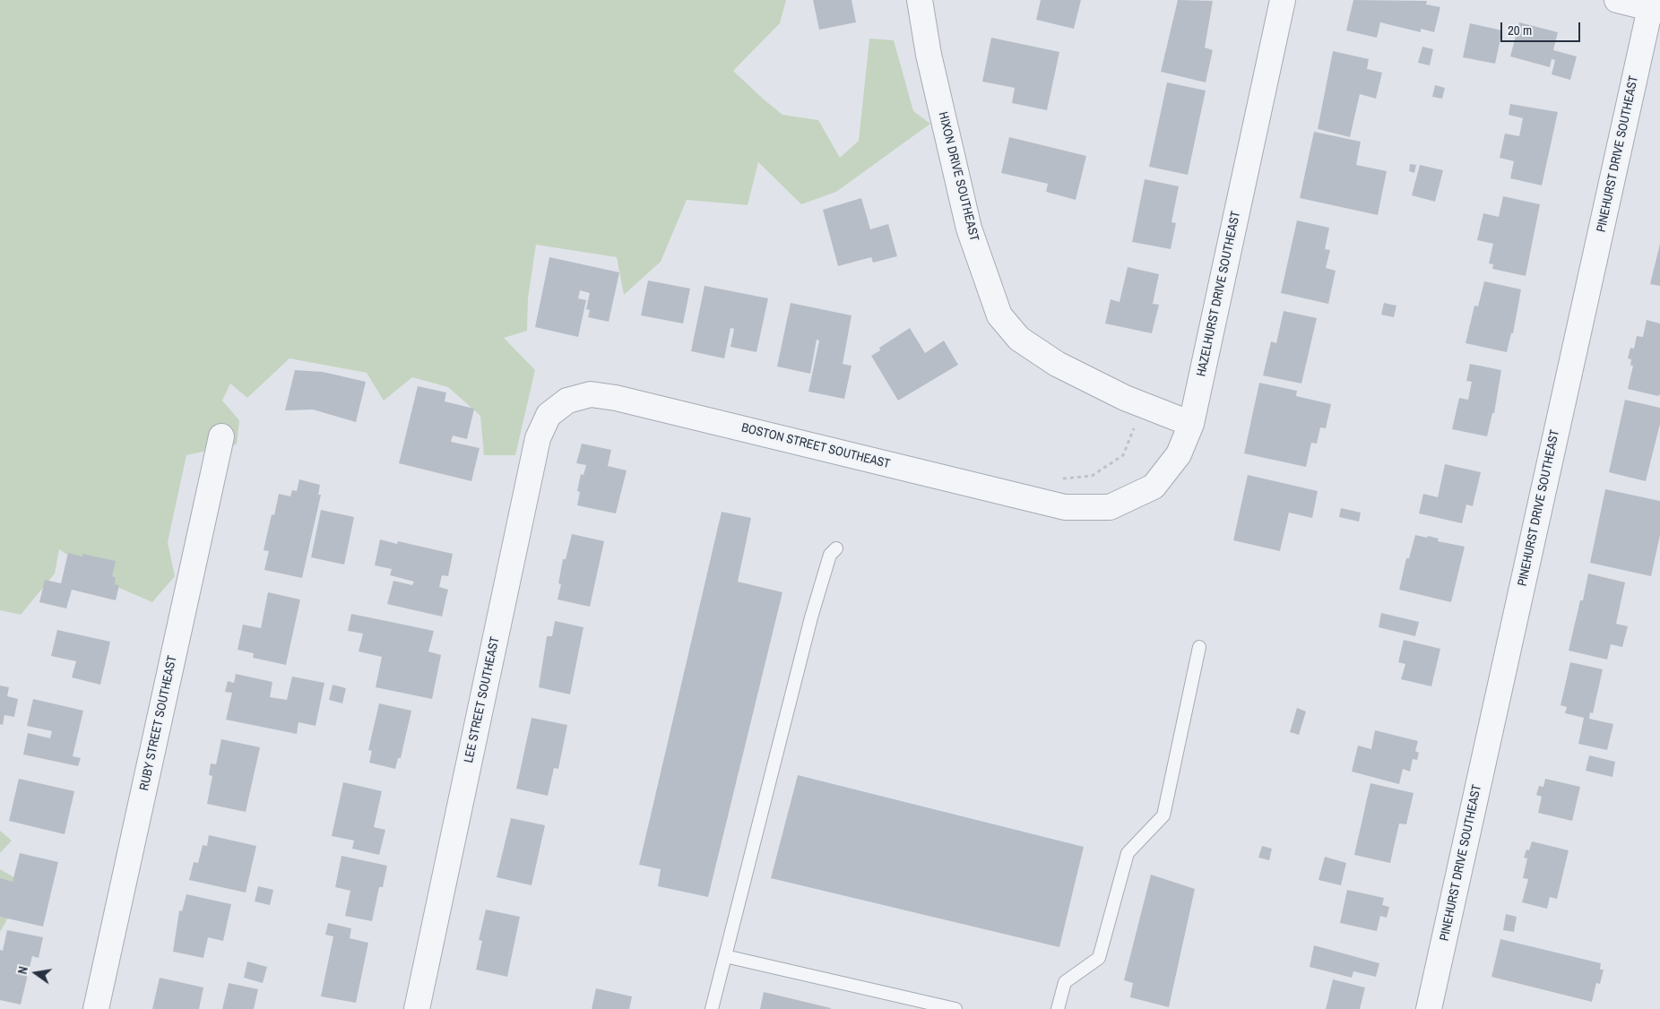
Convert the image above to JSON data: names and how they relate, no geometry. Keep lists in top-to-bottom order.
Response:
{
  "streets": {
    "street": [
      "PINEHURST DRIVE SOUTHEAST",
      "HIXON DRIVE SOUTHEAST",
      "HAZELHURST DRIVE SOUTHEAST",
      "BOSTON STREET SOUTHEAST",
      "LEE STREET SOUTHEAST",
      "RUBY STREET SOUTHEAST"
    ]
  },
  "crossings": [
    ["HIXON DRIVE SOUTHEAST", "HAZELHURST DRIVE SOUTHEAST"],
    ["HAZELHURST DRIVE SOUTHEAST", "BOSTON STREET SOUTHEAST"],
    ["BOSTON STREET SOUTHEAST", "LEE STREET SOUTHEAST"]
  ],
  "scale_bar": "20 m",
  "north": "left"
}
